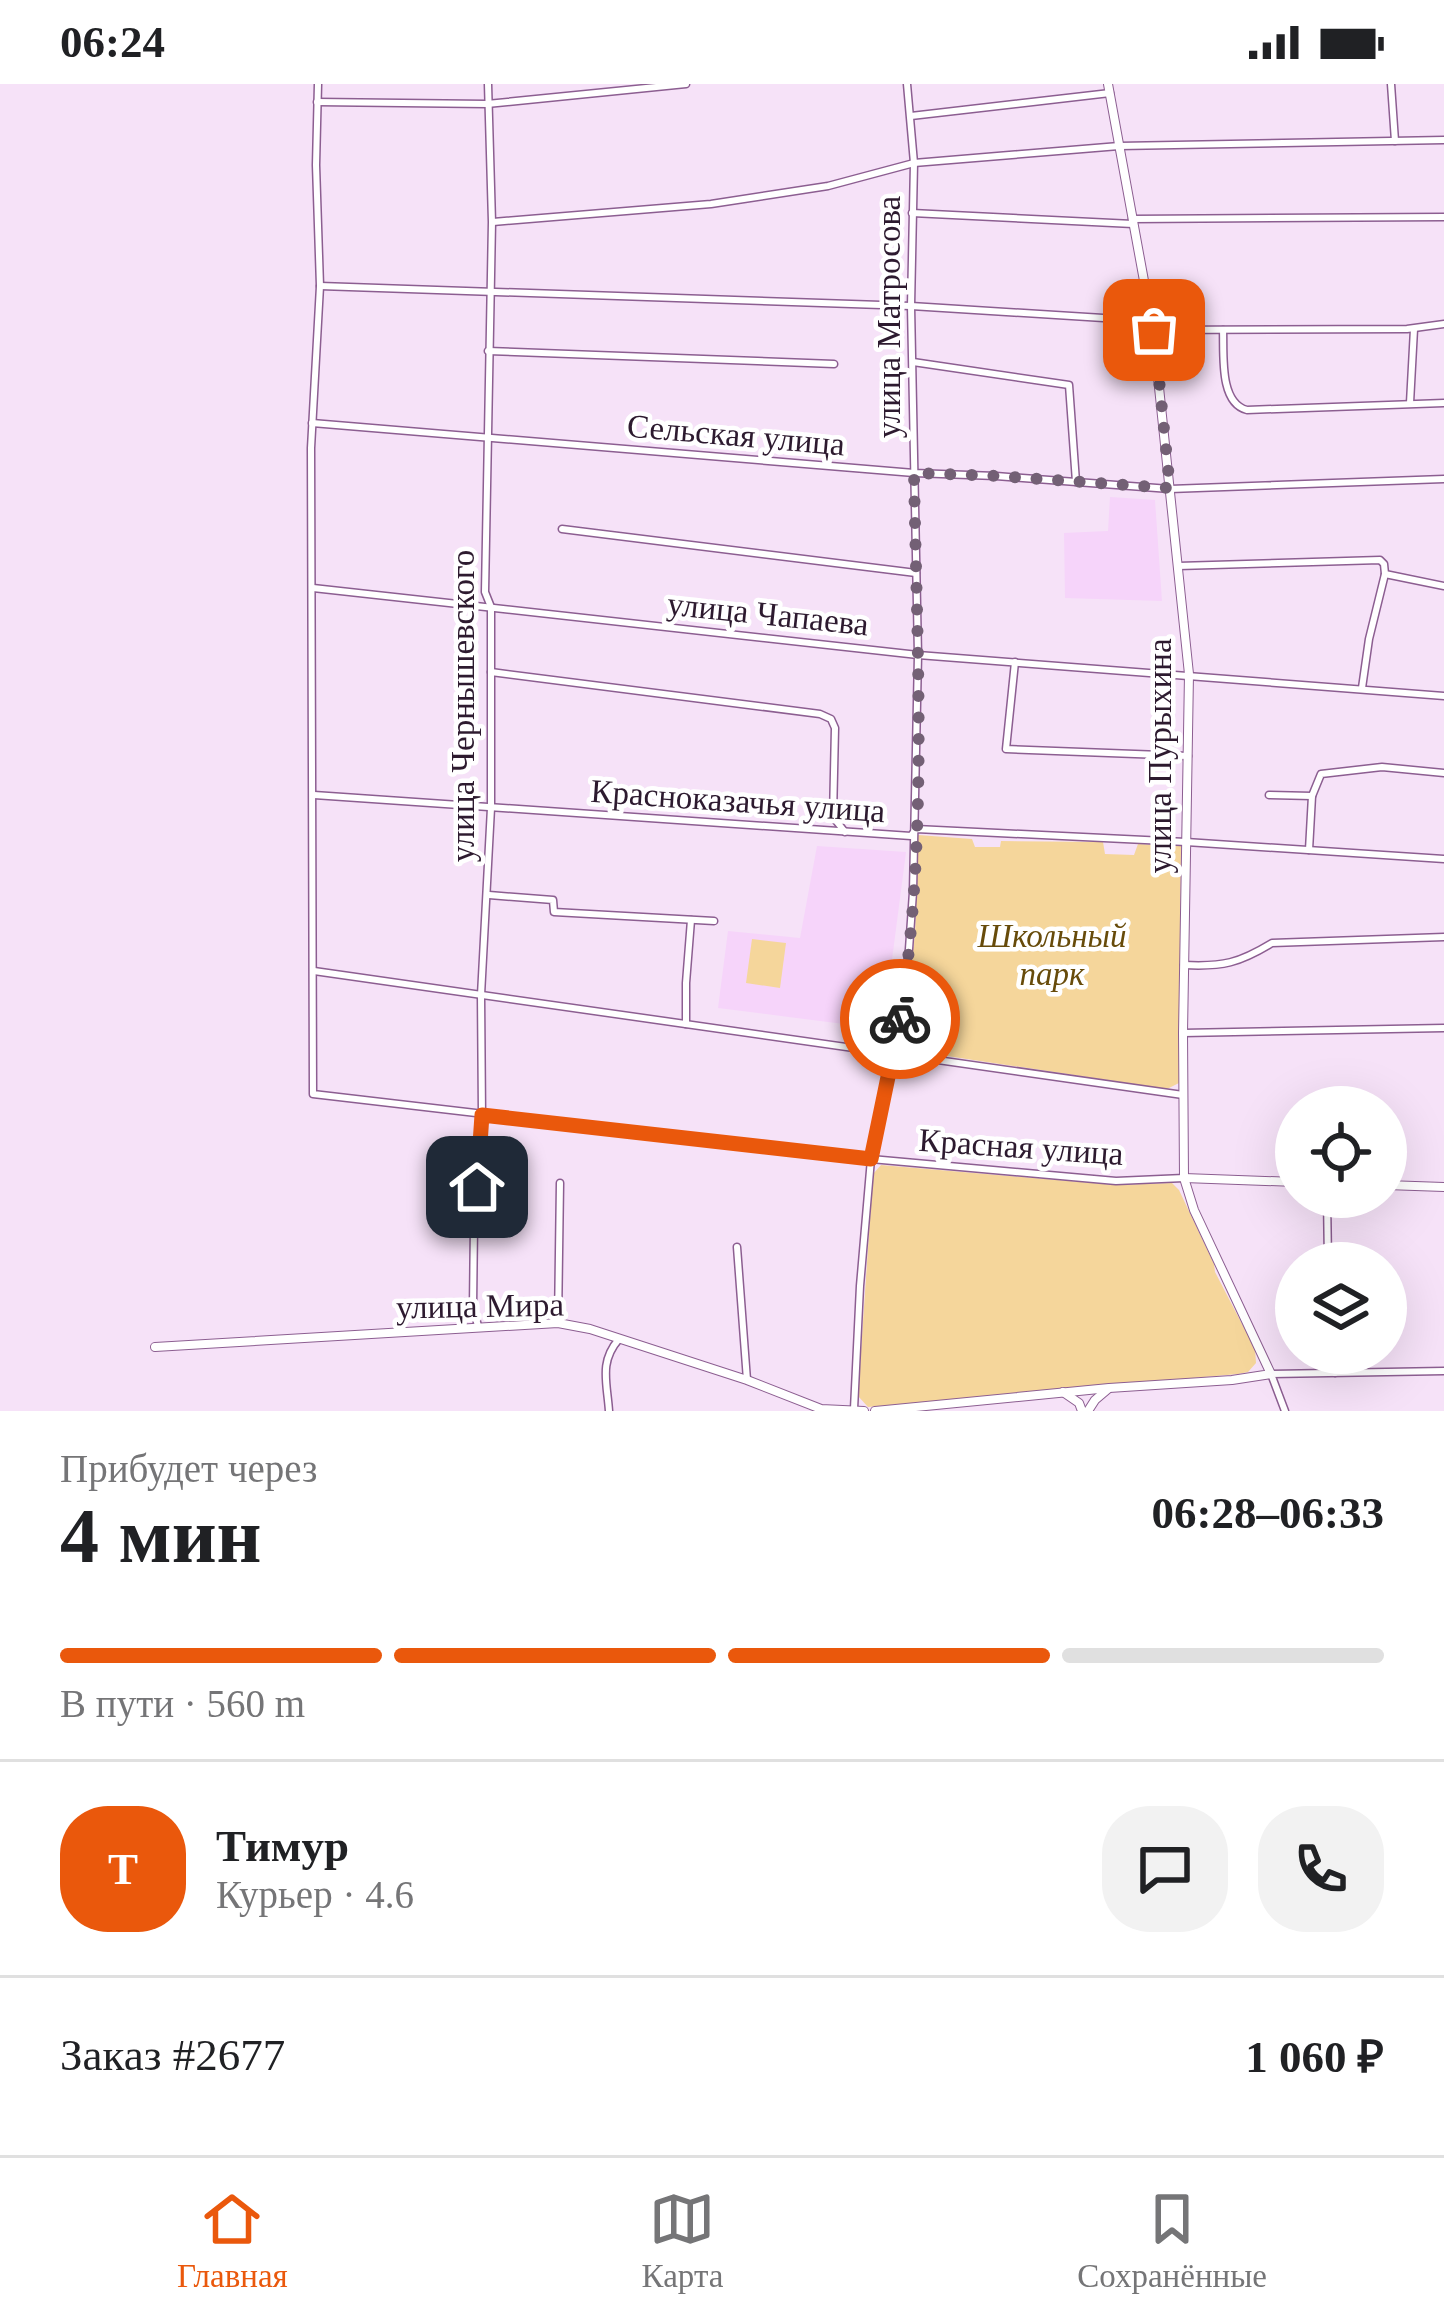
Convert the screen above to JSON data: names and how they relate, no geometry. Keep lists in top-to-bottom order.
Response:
{
  "streets": {
    "street": [
      "улица Матросова",
      "Сельская улица",
      "улица Чапаева",
      "улица Чернышевского",
      "улица Пурыхина",
      "Красноказачья улица",
      "Красная улица",
      "улица Мира"
    ]
  },
  "crossings": [
    ["улица Матросова", "Сельская улица"],
    ["улица Матросова", "улица Чапаева"],
    ["улица Матросова", "Красноказачья улица"],
    ["улица Матросова", "Красная улица"],
    ["улица Матросова", "улица Мира"],
    ["Сельская улица", "улица Чернышевского"],
    ["Сельская улица", "улица Пурыхина"],
    ["улица Чапаева", "улица Чернышевского"],
    ["улица Чапаева", "улица Пурыхина"],
    ["улица Чернышевского", "Красноказачья улица"],
    ["улица Чернышевского", "Красная улица"],
    ["улица Чернышевского", "улица Мира"],
    ["улица Пурыхина", "Красноказачья улица"],
    ["улица Пурыхина", "Красная улица"]
  ],
  "parks": ["Школьный парк"],
  "page": {
    "status": "06:24",
    "heading": ["4 мин", "Прибудет через", "06:28–06:33"],
    "panel": [
      "Тимур",
      "Курьер · 4.6",
      "Заказ #2677",
      "1 060 ₽"
    ],
    "bar": "В пути · 560 m",
    "round": "Т",
    "tabs": ["Главная", "Карта", "Сохранённые"]
  }
}
